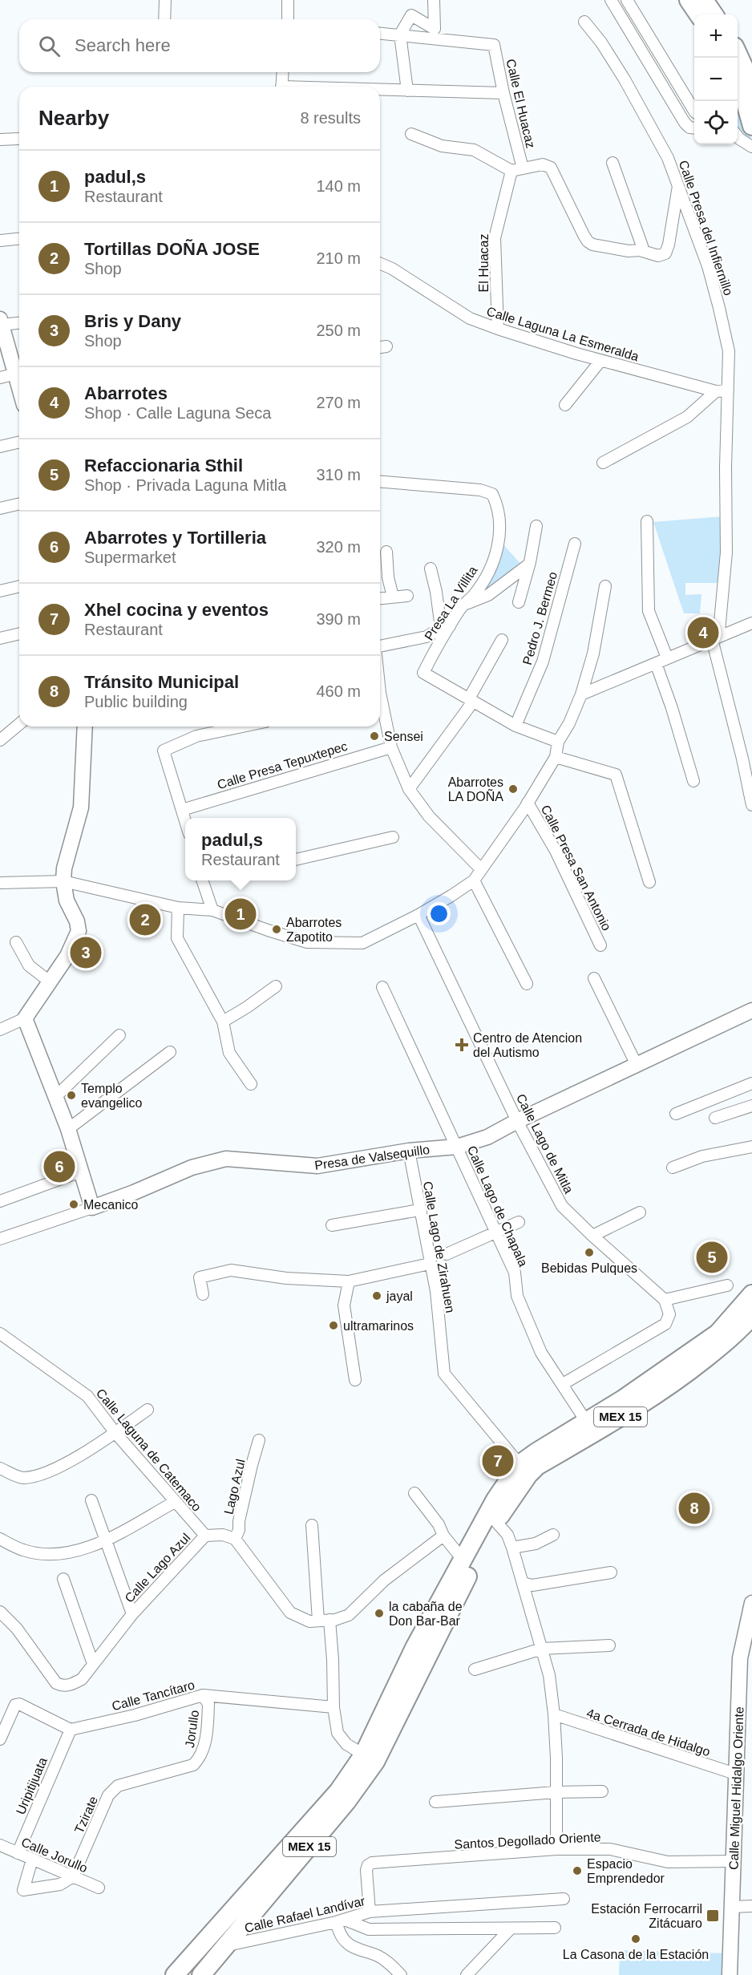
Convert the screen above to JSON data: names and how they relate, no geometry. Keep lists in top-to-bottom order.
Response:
{
  "streets": {
    "main road": ["MEX 15"],
    "street": [
      "Calle El Huacaz",
      "Calle Presa del Infiernillo",
      "El Huacaz",
      "Calle Laguna La Esmeralda",
      "Presa La Villita",
      "Pedro J. Bermeo",
      "Calle Presa Tepuxtepec",
      "Calle Presa San Antonio",
      "Calle Lago de Mitla",
      "Presa de Valsequillo",
      "Calle Lago de Chapala",
      "Calle Lago de Zirahuen",
      "Calle Laguna de Catemaco",
      "Lago Azul",
      "Calle Lago Azul",
      "Calle Tancítaro",
      "Jorullo",
      "4a Cerrada de Hidalgo",
      "Uripitijuata",
      "Calle Miguel Hidalgo Oriente",
      "Tzirate",
      "Santos Degollado Oriente",
      "Calle Jorullo",
      "Calle Rafael Landívar"
    ]
  },
  "crossings": [
    ["Calle El Huacaz", "El Huacaz"],
    ["Calle Presa del Infiernillo", "Calle Laguna La Esmeralda"],
    ["El Huacaz", "Calle Laguna La Esmeralda"],
    ["Calle Presa San Antonio", "Calle Lago de Mitla"],
    ["Calle Lago de Mitla", "Presa de Valsequillo"],
    ["Presa de Valsequillo", "Calle Lago de Chapala"],
    ["Presa de Valsequillo", "Calle Lago de Zirahuen"],
    ["Calle Lago de Chapala", "MEX 15"],
    ["Calle Lago de Zirahuen", "MEX 15"],
    ["MEX 15", "Calle Rafael Landívar"],
    ["Calle Laguna de Catemaco", "Calle Lago Azul"],
    ["Lago Azul", "Calle Lago Azul"],
    ["Calle Tancítaro", "Jorullo"],
    ["Calle Tancítaro", "Uripitijuata"],
    ["Jorullo", "Tzirate"],
    ["4a Cerrada de Hidalgo", "Calle Miguel Hidalgo Oriente"],
    ["Uripitijuata", "Calle Jorullo"],
    ["Calle Miguel Hidalgo Oriente", "Santos Degollado Oriente"],
    ["Tzirate", "Calle Jorullo"],
    ["Santos Degollado Oriente", "Calle Rafael Landívar"]
  ],
  "places": {
    "other": [
      "Sensei",
      "Abarrotes LA DOÑA",
      "Abarrotes Zapotito",
      "Templo evangelico",
      "Mecanico",
      "Bebidas Pulques",
      "jayal",
      "ultramarinos",
      "la cabaña de Don Bar-Bar",
      "Espacio Emprendedor",
      "La Casona de la Estación"
    ],
    "health": ["Centro de Atencion del Autismo"],
    "transit": ["Estación Ferrocarril Zitácuaro"]
  },
  "page": {
    "map_buttons": ["+", "−"],
    "search": "Search here",
    "heading": ["Nearby", "8 results"],
    "list": [
      {
        "mark": "1",
        "name": "padul,s",
        "note": "Restaurant",
        "value": "140 m"
      },
      {
        "mark": "2",
        "name": "Tortillas DOÑA JOSE",
        "note": "Shop",
        "value": "210 m"
      },
      {
        "mark": "3",
        "name": "Bris y Dany",
        "note": "Shop",
        "value": "250 m"
      },
      {
        "mark": "4",
        "name": "Abarrotes",
        "note": "Shop · Calle Laguna Seca",
        "value": "270 m"
      },
      {
        "mark": "5",
        "name": "Refaccionaria Sthil",
        "note": "Shop · Privada Laguna Mitla",
        "value": "310 m"
      },
      {
        "mark": "6",
        "name": "Abarrotes y Tortilleria",
        "note": "Supermarket",
        "value": "320 m"
      },
      {
        "mark": "7",
        "name": "Xhel cocina y eventos",
        "note": "Restaurant",
        "value": "390 m"
      },
      {
        "mark": "8",
        "name": "Tránsito Municipal",
        "note": "Public building",
        "value": "460 m"
      }
    ],
    "pins": [
      "4",
      "1",
      "2",
      "3",
      "6",
      "5",
      "7",
      "8"
    ],
    "popup": ["padul,s", "Restaurant"]
  }
}
